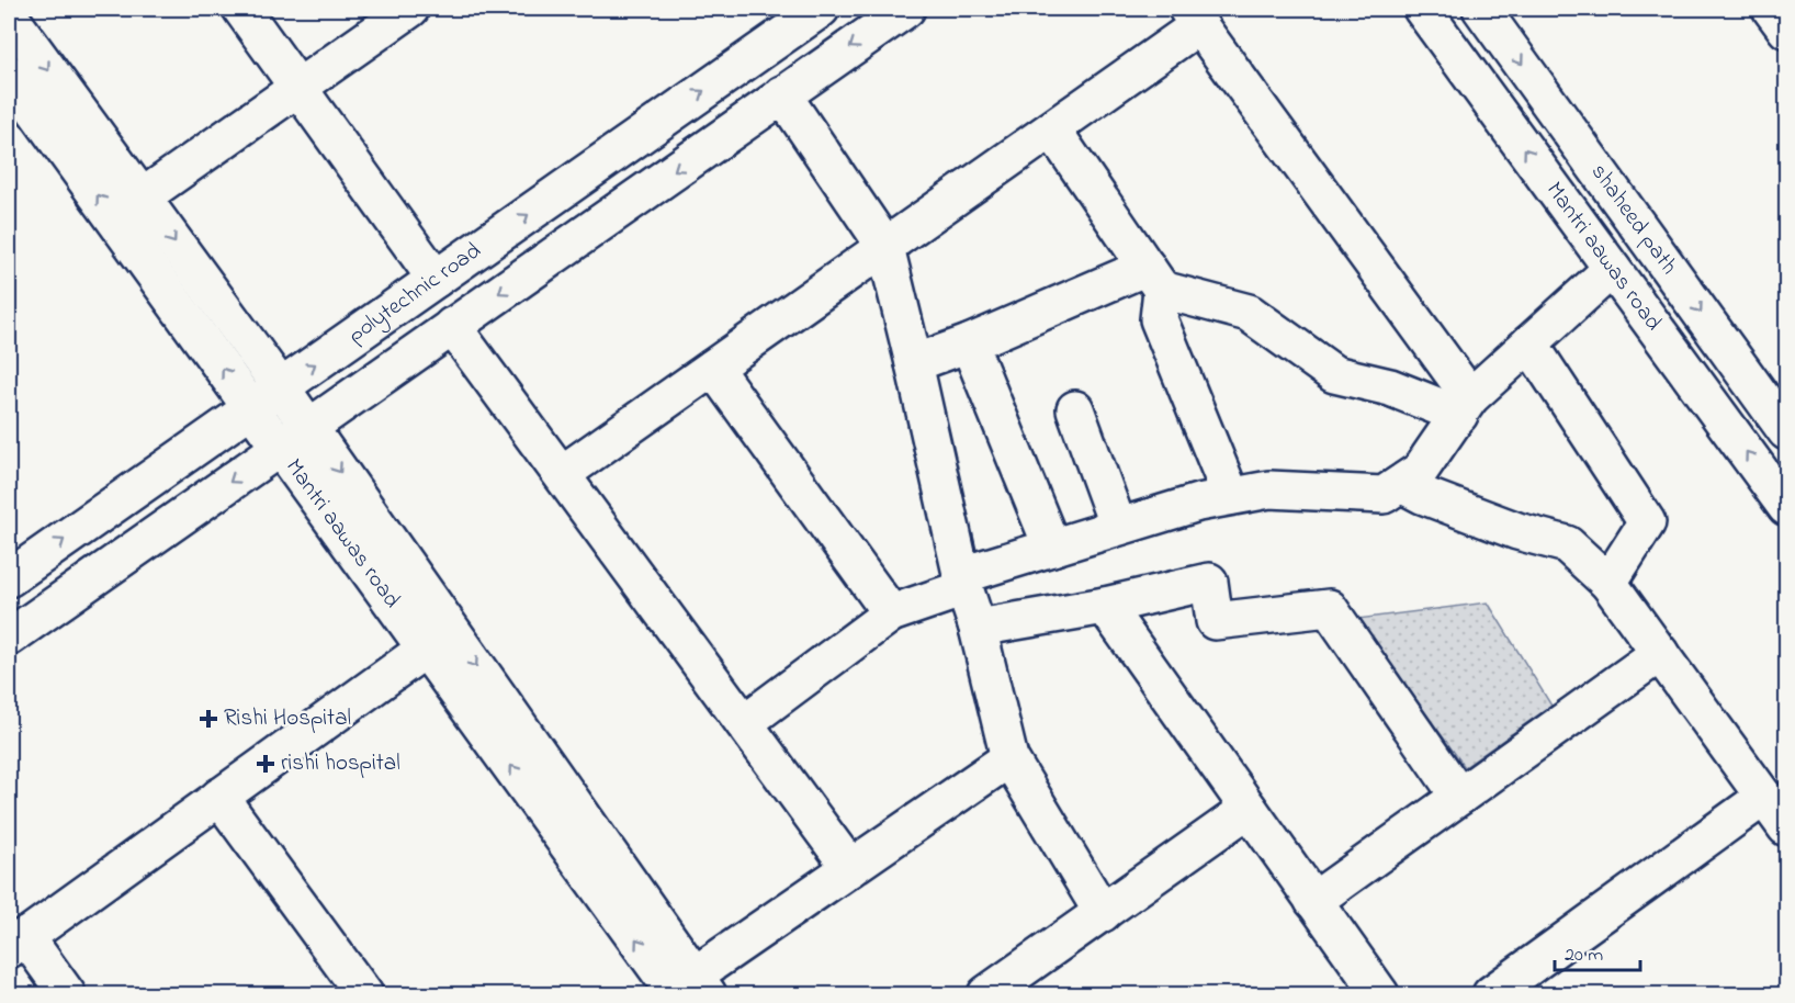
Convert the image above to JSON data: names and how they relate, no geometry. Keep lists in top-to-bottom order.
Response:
{
  "streets": {
    "street": ["shaheed path", "Mantri aawas road", "polytechnic road"]
  },
  "crossings": [
    ["Mantri aawas road", "polytechnic road"]
  ],
  "places": {
    "health": ["Rishi Hospital", "rishi hospital"]
  },
  "scale_bar": "20 m"
}
